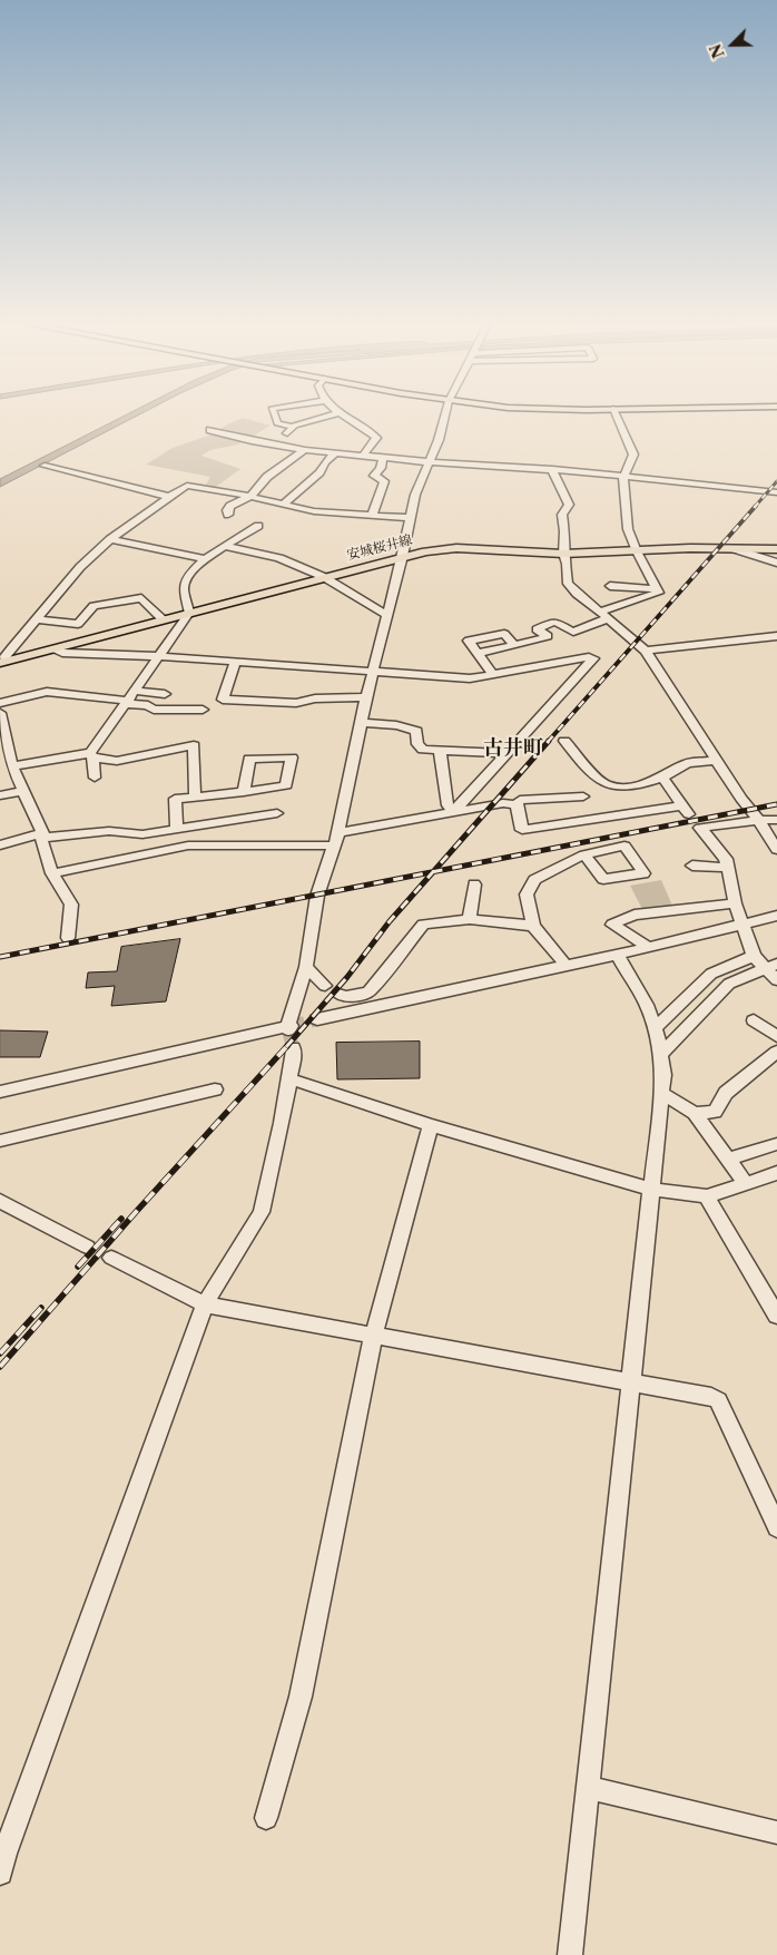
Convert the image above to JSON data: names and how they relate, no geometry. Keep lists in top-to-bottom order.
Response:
{
  "streets": {
    "main road": ["安城桜井線"]
  },
  "districts": ["古井町"],
  "north": "bottom left"
}
